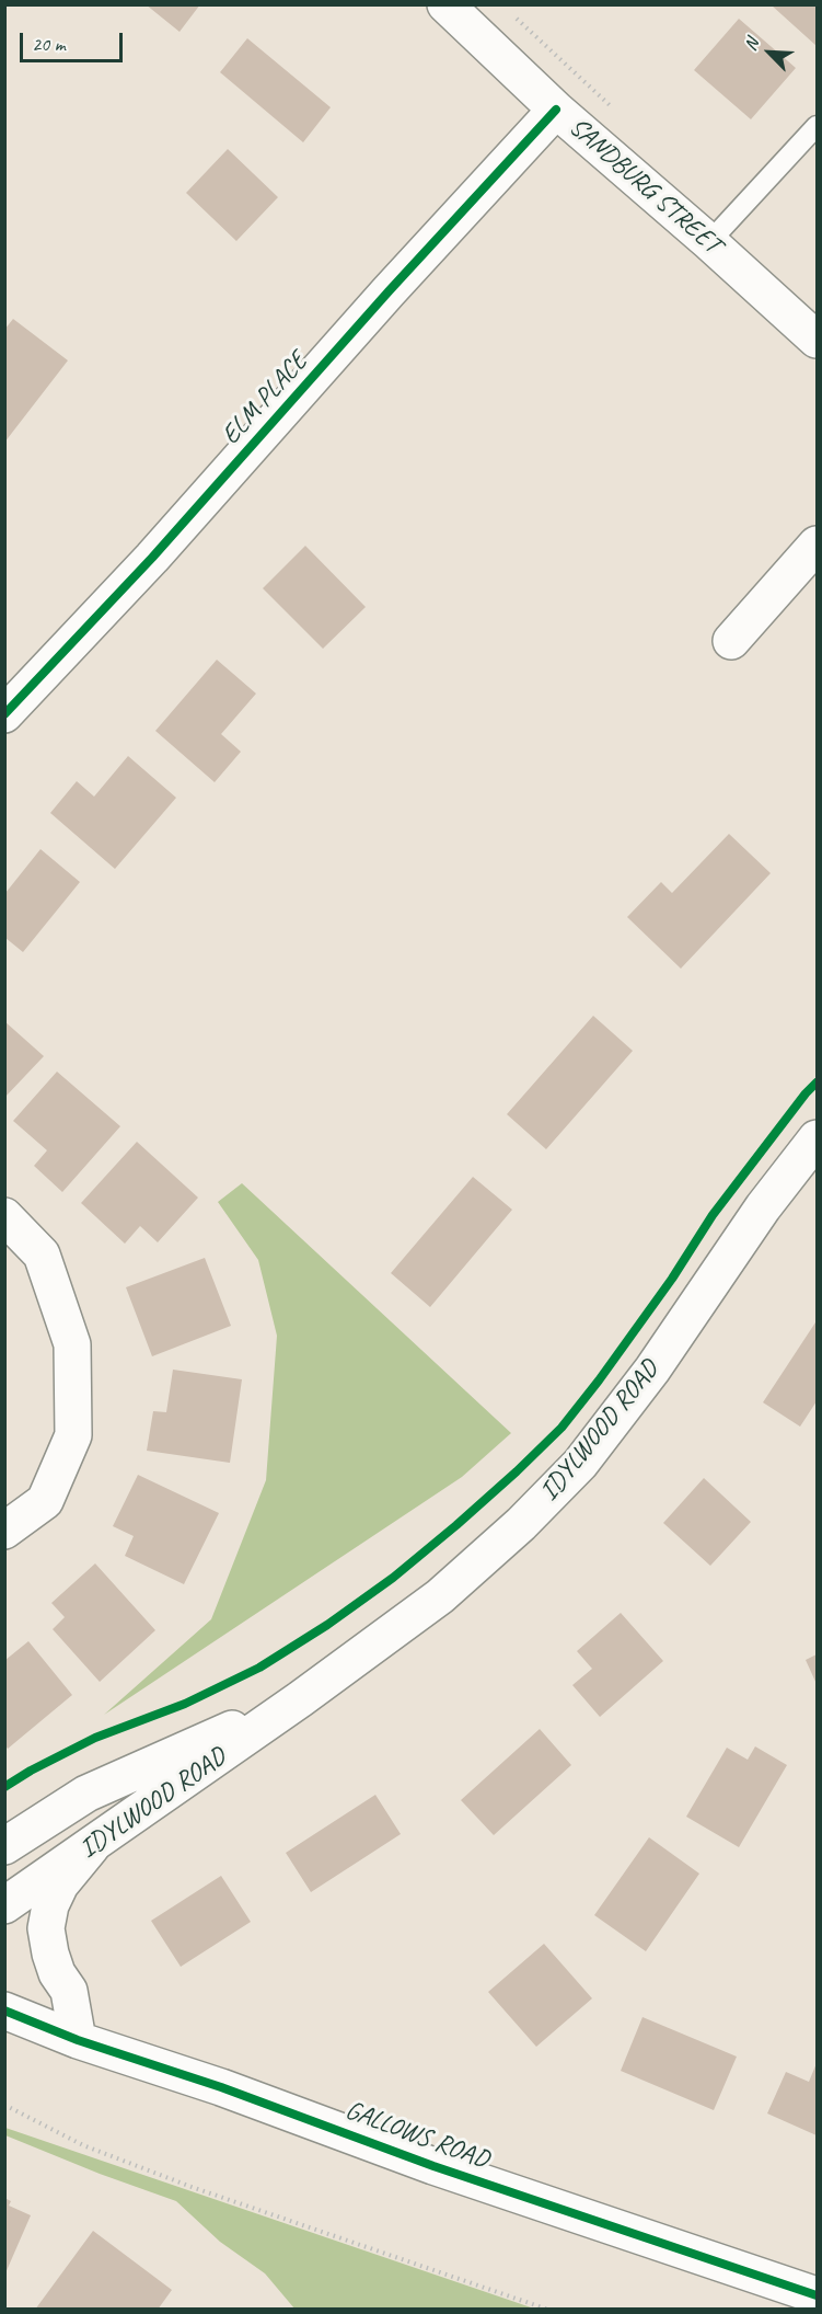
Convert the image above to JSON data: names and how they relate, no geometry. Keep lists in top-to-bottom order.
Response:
{
  "streets": {
    "main road": [
      "SANDBURG STREET",
      "ELM PLACE",
      "IDYLWOOD ROAD",
      "GALLOWS ROAD"
    ]
  },
  "crossings": [
    ["SANDBURG STREET", "ELM PLACE"]
  ],
  "scale_bar": "20 m",
  "north": "top left"
}
